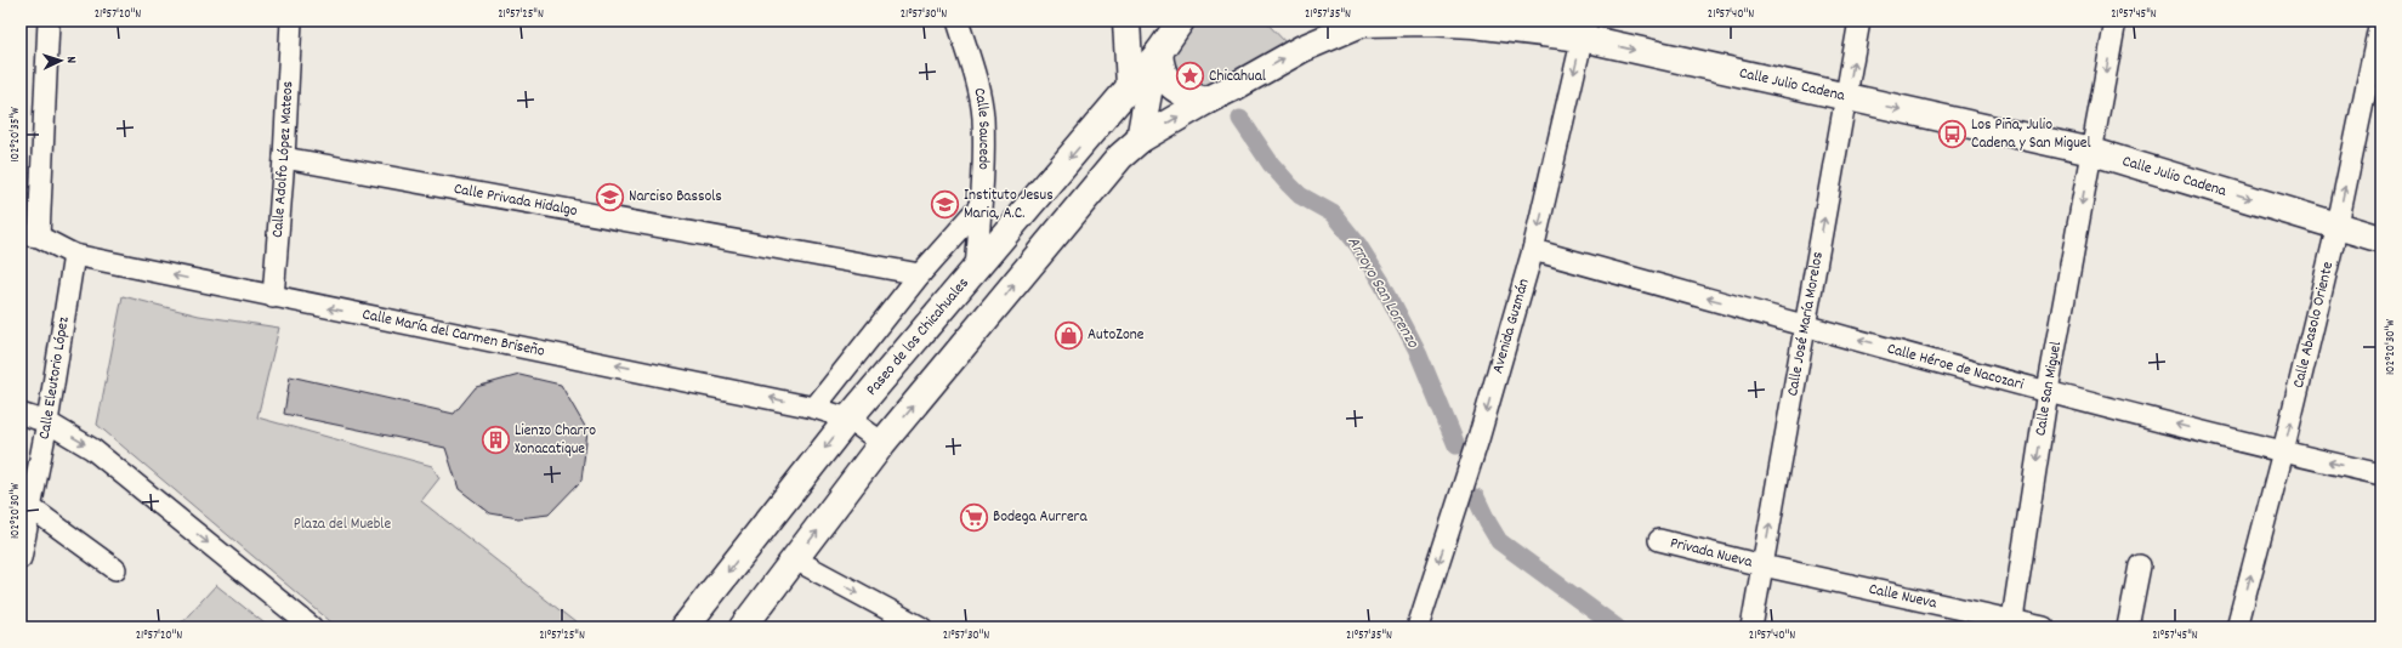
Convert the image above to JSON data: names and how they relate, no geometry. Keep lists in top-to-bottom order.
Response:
{
  "streets": {
    "main road": ["Calle Julio Cadena", "Paseo de los Chicahuales"],
    "street": [
      "Calle Saucedo",
      "Calle Adolfo López Mateos",
      "Calle Privada Hidalgo",
      "Calle José María Morelos",
      "Calle Abasolo Oriente",
      "Avenida Guzmán",
      "Calle María del Carmen Briseño",
      "Calle Héroe de Nacozari",
      "Calle Eleutorio López",
      "Calle San Miguel",
      "Privada Nueva",
      "Calle Nueva"
    ]
  },
  "crossings": [
    ["Calle Julio Cadena", "Calle José María Morelos"],
    ["Calle Julio Cadena", "Calle Abasolo Oriente"],
    ["Calle Julio Cadena", "Avenida Guzmán"],
    ["Calle Julio Cadena", "Calle San Miguel"],
    ["Calle Saucedo", "Paseo de los Chicahuales"],
    ["Calle Adolfo López Mateos", "Calle Privada Hidalgo"],
    ["Calle Adolfo López Mateos", "Calle María del Carmen Briseño"],
    ["Calle José María Morelos", "Calle Héroe de Nacozari"],
    ["Calle José María Morelos", "Privada Nueva"],
    ["Calle José María Morelos", "Calle Nueva"],
    ["Calle Abasolo Oriente", "Calle Héroe de Nacozari"],
    ["Avenida Guzmán", "Calle Héroe de Nacozari"],
    ["Calle María del Carmen Briseño", "Paseo de los Chicahuales"],
    ["Calle María del Carmen Briseño", "Calle Eleutorio López"],
    ["Calle Héroe de Nacozari", "Calle San Miguel"],
    ["Calle San Miguel", "Calle Nueva"],
    ["Privada Nueva", "Calle Nueva"]
  ],
  "one_way": [
    "Calle Julio Cadena",
    "Calle José María Morelos",
    "Calle Abasolo Oriente",
    "Avenida Guzmán",
    "Calle María del Carmen Briseño",
    "Calle Héroe de Nacozari",
    "Calle San Miguel"
  ],
  "water": ["Arroyo San Lorenzo"],
  "parks": ["Plaza del Mueble"],
  "places": {
    "place": ["Chicahual"],
    "bus stop": ["Los Piña, Julio Cadena y San Miguel"],
    "school or university": ["Narciso Bassols", "Instituto Jesus Maria, A.C."],
    "shop": ["AutoZone"],
    "building": ["Lienzo Charro Xonacatique"],
    "supermarket": ["Bodega Aurrera"]
  },
  "north": "right",
  "coordinates": [
    "21°57'20\"N",
    "21°57'25\"N",
    "21°57'30\"N",
    "21°57'35\"N",
    "21°57'40\"N",
    "21°57'45\"N",
    "102°20'35\"W",
    "102°20'30\"W"
  ]
}
